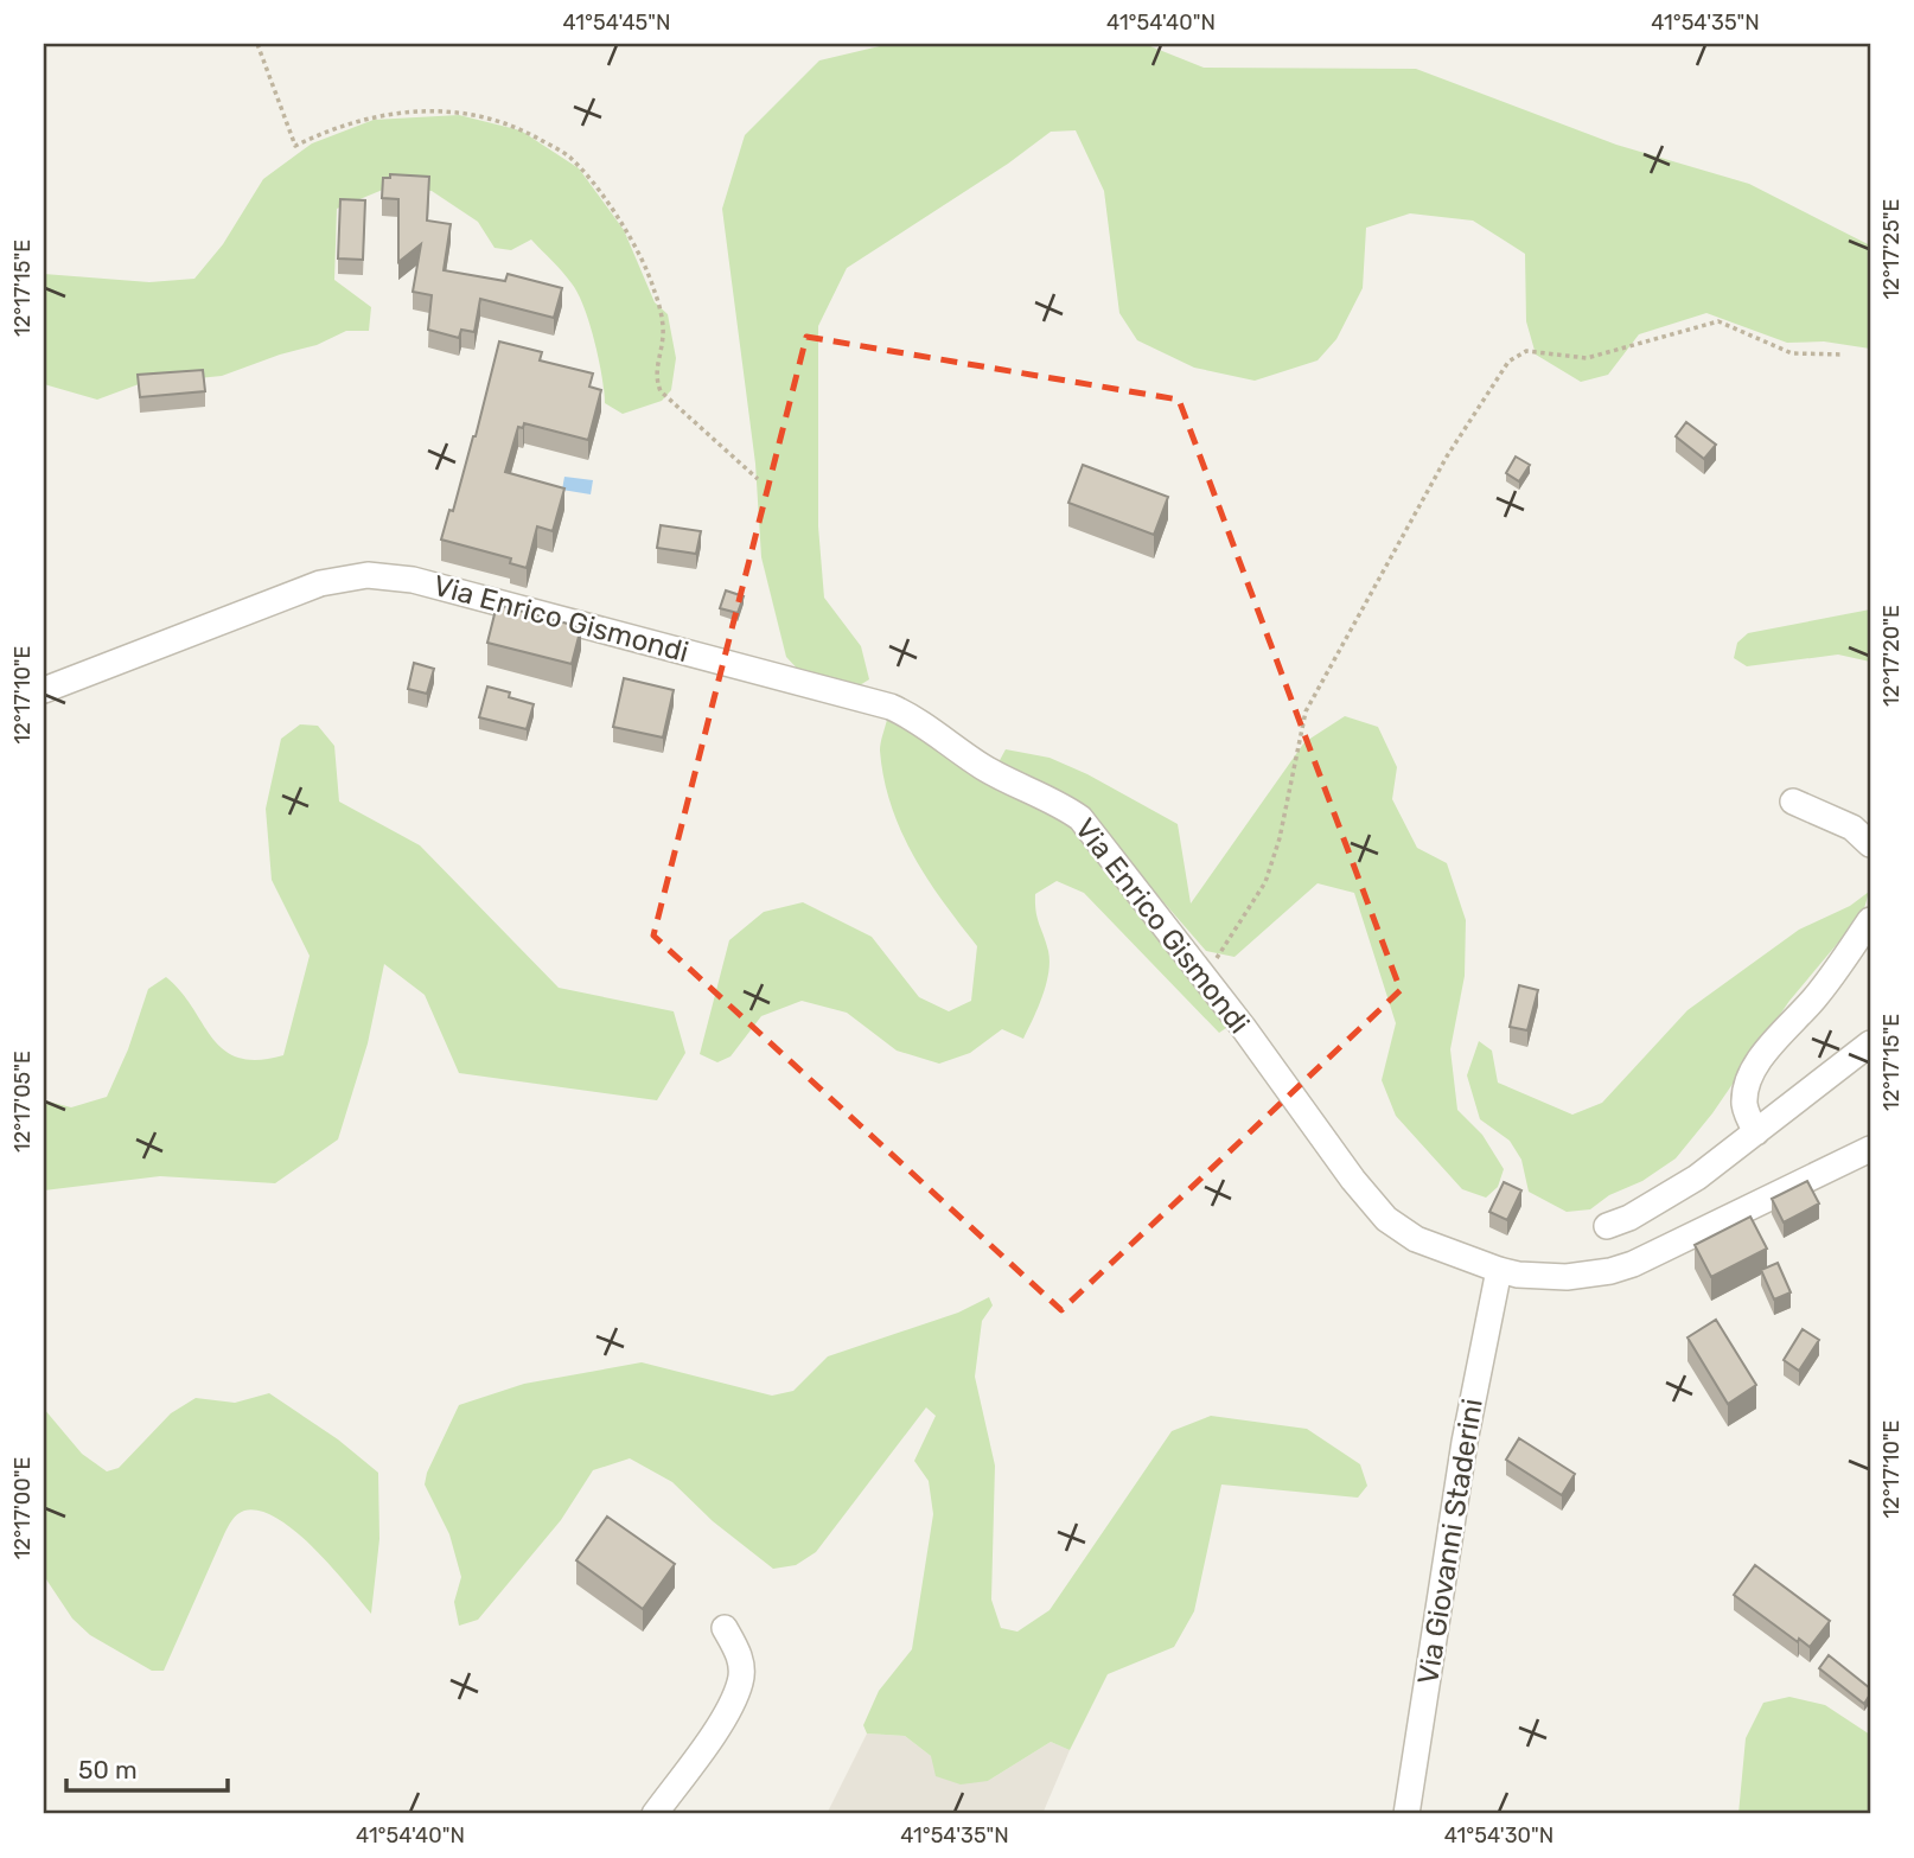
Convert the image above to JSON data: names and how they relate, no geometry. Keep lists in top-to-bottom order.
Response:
{
  "streets": {
    "street": ["Via Enrico Gismondi", "Via Giovanni Staderini"]
  },
  "crossings": [
    ["Via Enrico Gismondi", "Via Giovanni Staderini"]
  ],
  "scale_bar": "50 m",
  "coordinates": [
    "41°54'45\"N",
    "41°54'40\"N",
    "41°54'35\"N",
    "12°17'25\"E",
    "12°17'15\"E",
    "12°17'20\"E",
    "12°17'10\"E",
    "12°17'05\"E",
    "12°17'00\"E",
    "41°54'30\"N"
  ]
}
